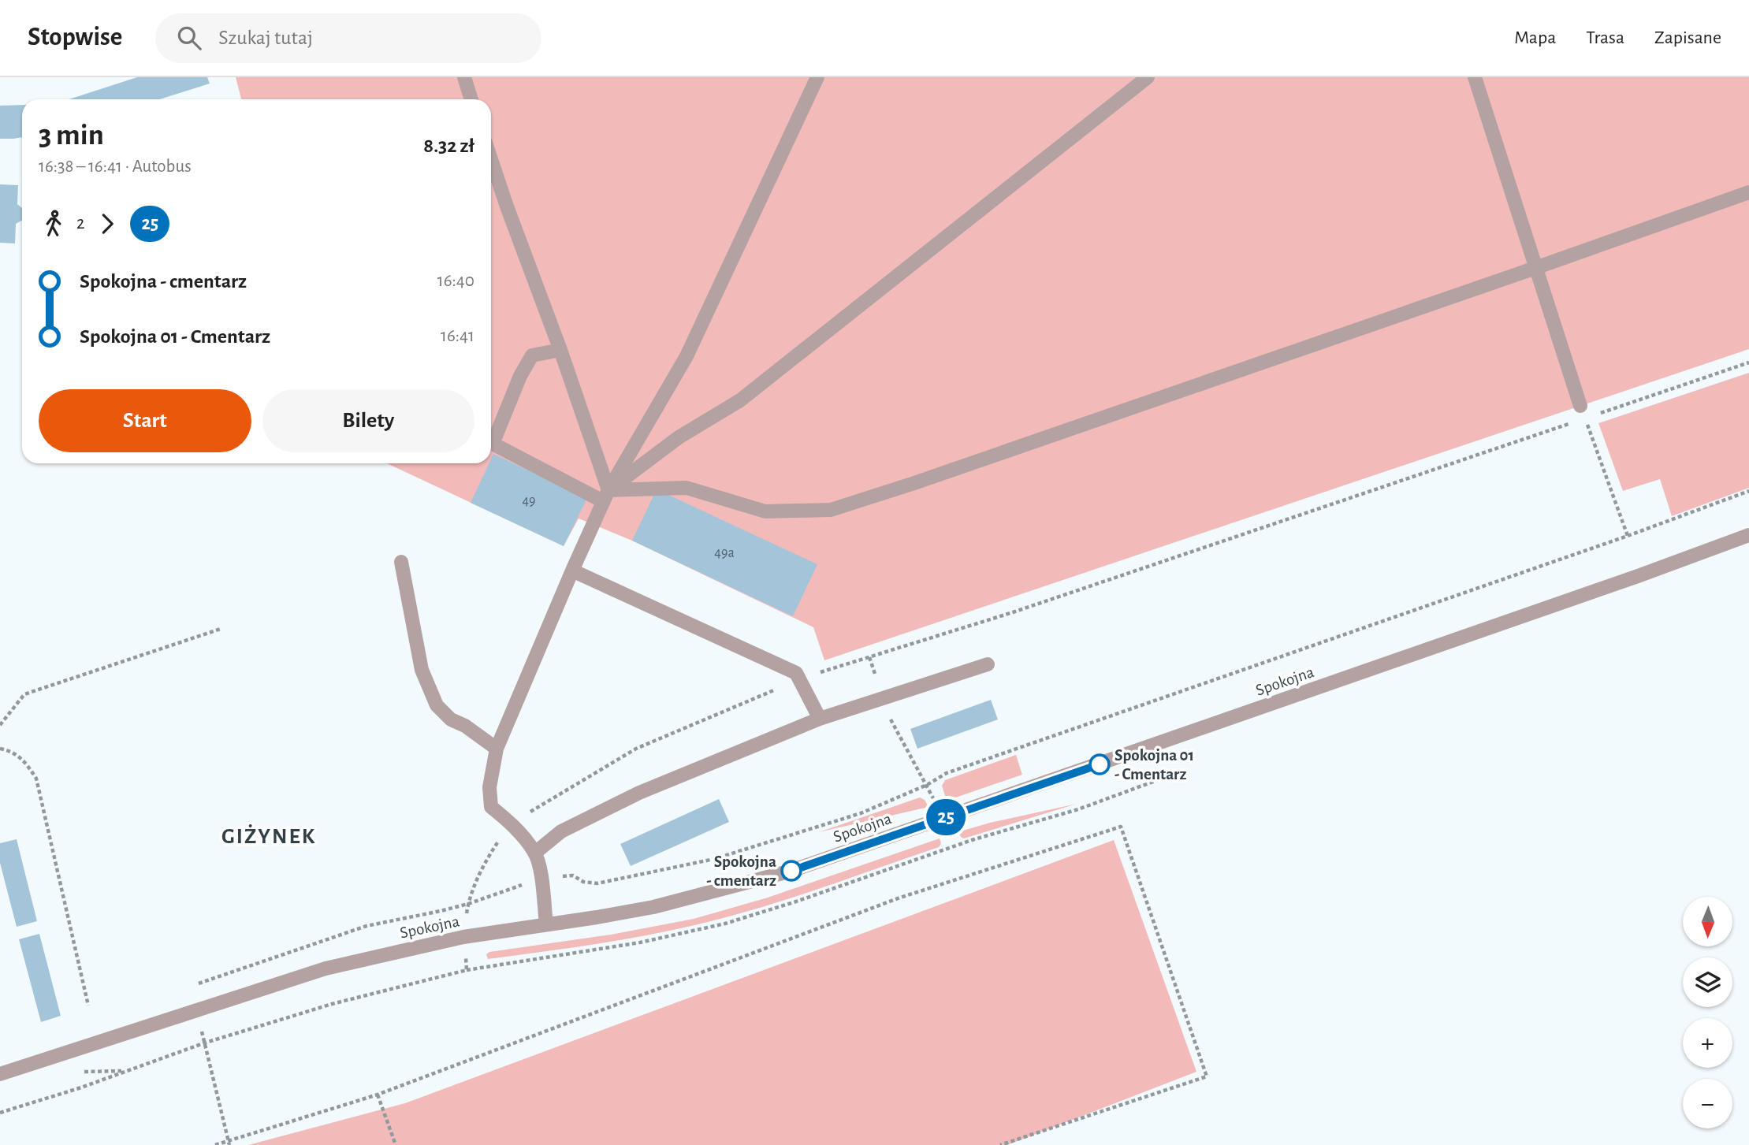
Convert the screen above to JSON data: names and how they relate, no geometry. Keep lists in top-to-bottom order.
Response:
{
  "streets": {
    "street": ["Spokojna"]
  },
  "districts": ["GIŻYNEK"],
  "places": ["Spokojna 01 - Cmentarz", "Spokojna - cmentarz"],
  "lines": ["bus line 25"],
  "house_numbers": ["49", "49a"],
  "north": "bottom",
  "page": {
    "header": "Stopwise",
    "search": "Szukaj tutaj",
    "nav": ["Mapa", "Trasa", "Zapisane"],
    "on_map": "25",
    "heading": ["3 min", "16:38 – 16:41 · Autobus", "8.32 zł"],
    "legs": ["2", "25"],
    "list": [
      {
        "name": "Spokojna - cmentarz",
        "value": "16:40"
      },
      {
        "name": "Spokojna 01 - Cmentarz",
        "value": "16:41"
      }
    ],
    "buttons": ["Start", "Bilety"],
    "map_buttons": ["+", "−"]
  }
}
